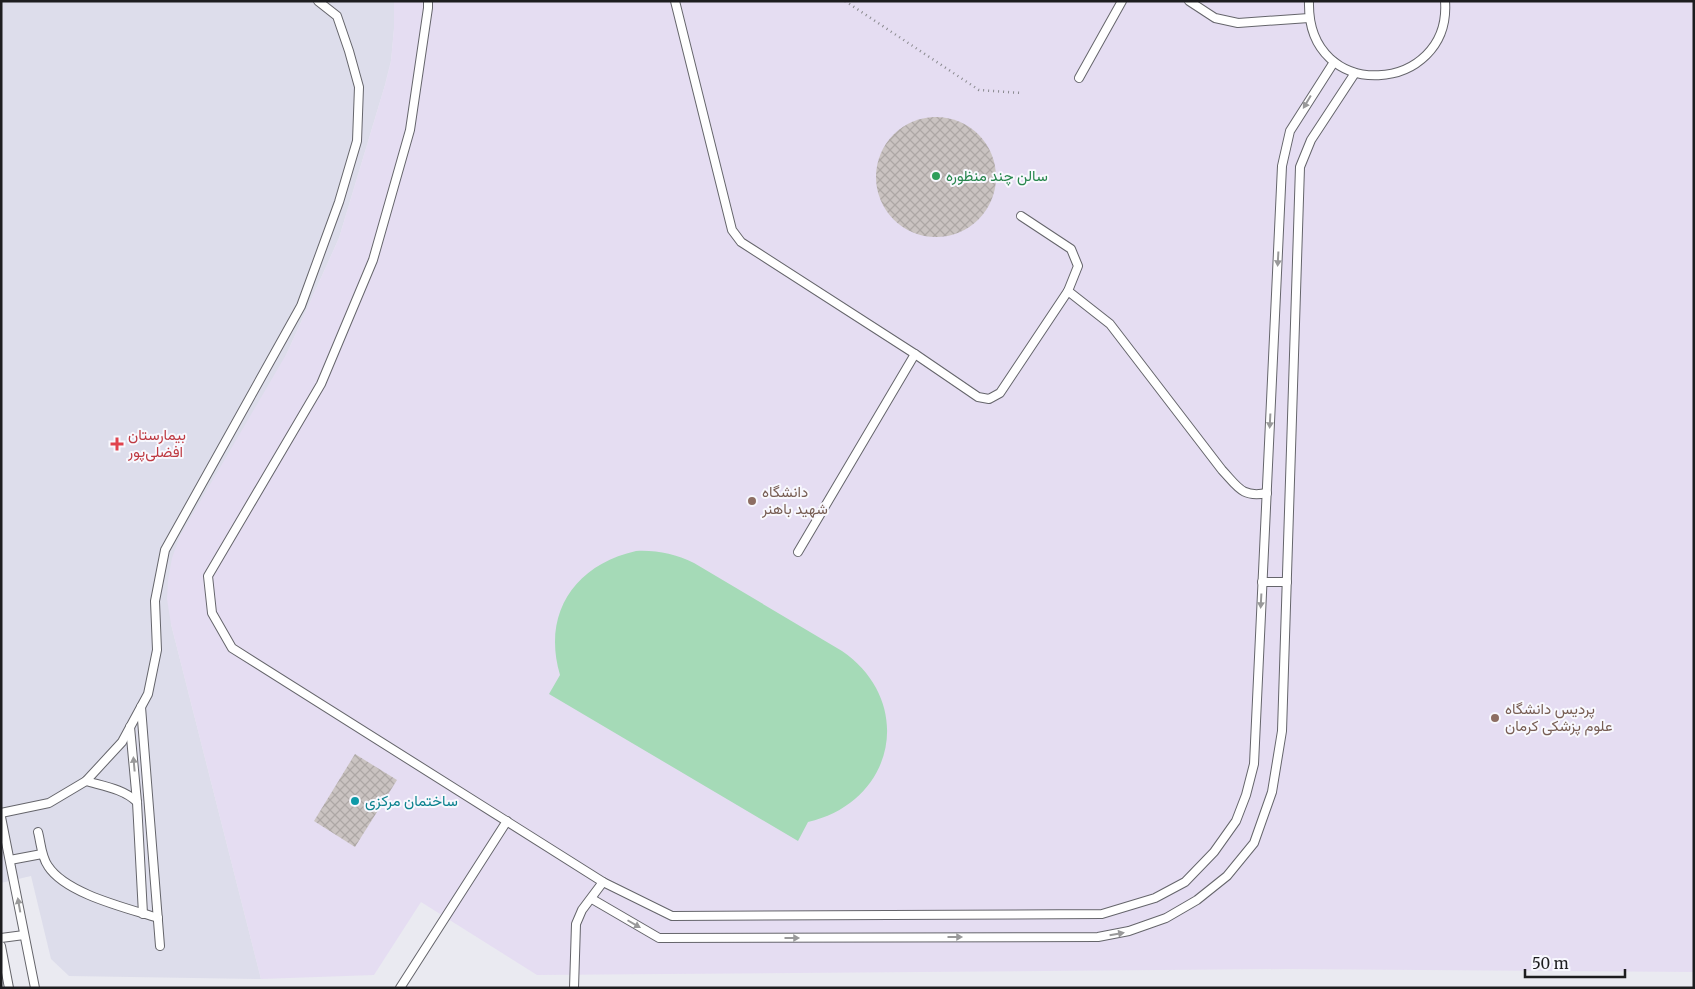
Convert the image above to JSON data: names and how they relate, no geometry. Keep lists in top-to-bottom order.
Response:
{
  "places": {
    "other": [
      "سالن چند منظوره",
      "دانشگاه شهید باهنر",
      "پردیس دانشگاه علوم پزشکی کرمان",
      "ساختمان مرکزی"
    ],
    "health": ["بیمارستان افضلی‌پور"]
  },
  "scale_bar": "50 m"
}
